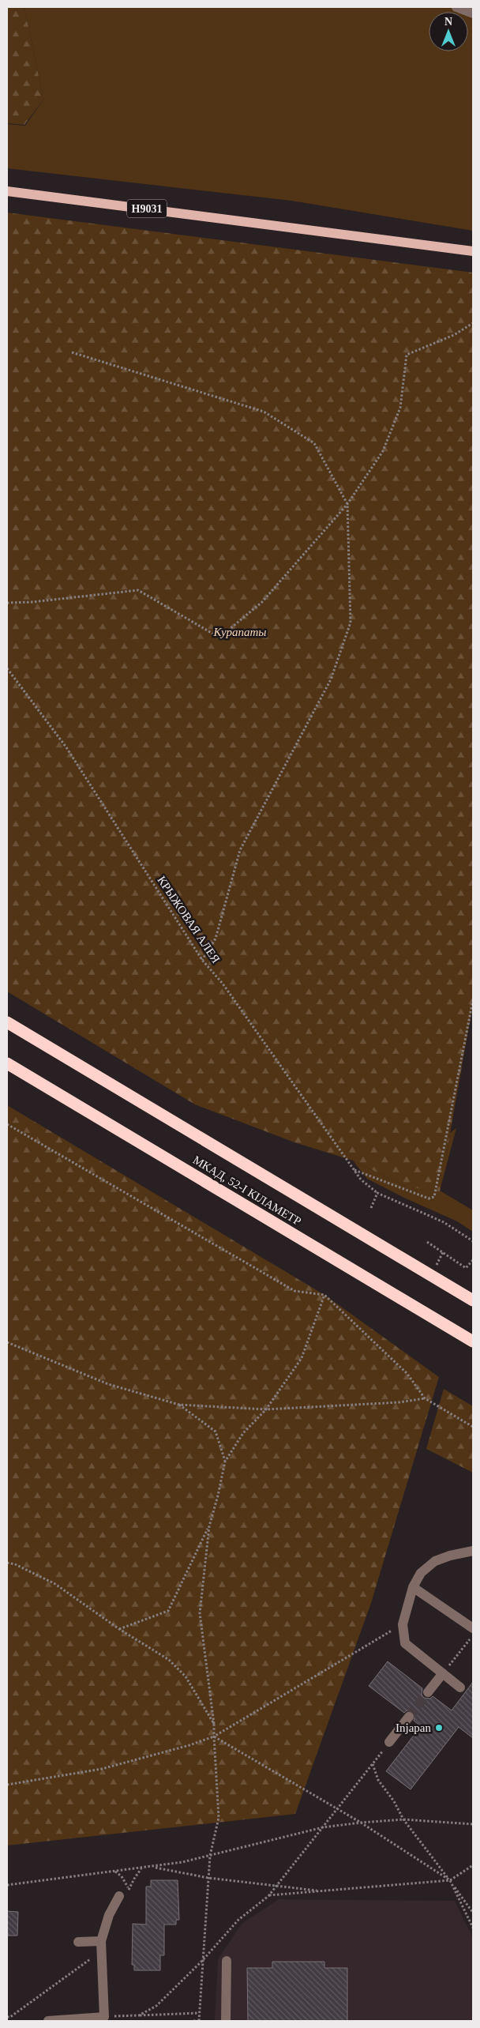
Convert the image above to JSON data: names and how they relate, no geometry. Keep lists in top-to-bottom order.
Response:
{
  "streets": {
    "highway": ["МКАД, 52-І КІЛАМЕТР"],
    "main road": ["Н9031"],
    "path": ["КРЫЖОВАЯ АЛЕЯ"]
  },
  "parks": ["Курапаты"],
  "places": ["Injapan"],
  "north": "top"
}
